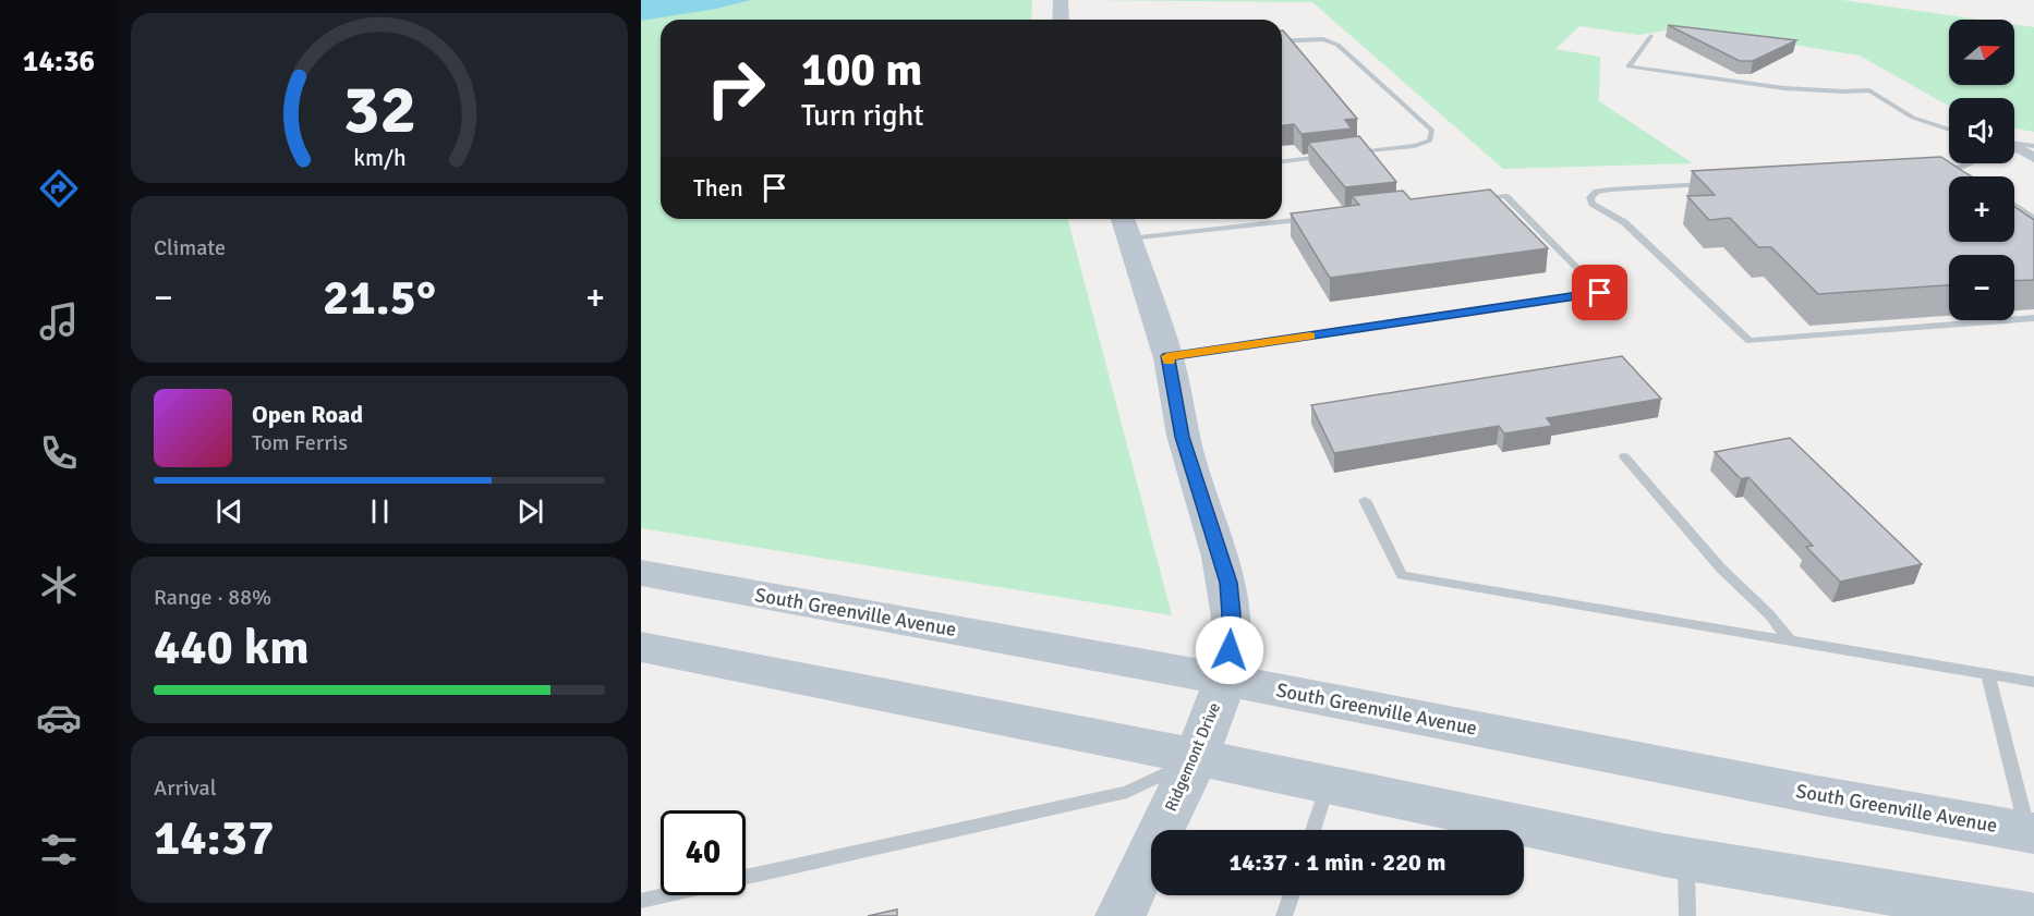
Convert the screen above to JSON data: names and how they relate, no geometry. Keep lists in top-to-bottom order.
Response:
{
  "streets": {
    "main road": ["South Greenville Avenue", "Ridgemont Drive"]
  },
  "crossings": [
    ["South Greenville Avenue", "Ridgemont Drive"]
  ],
  "north": "right",
  "page": {
    "tabs": "14:36",
    "map_buttons": ["+", "−"],
    "turn": ["100 m", "Turn right"],
    "then": "Then",
    "tile": [
      "Climate",
      ["Range · 88%", "440 km"],
      ["Arrival", "14:37"]
    ],
    "heat": ["−", "21.5°", "+"],
    "song": ["Open Road", "Tom Ferris"],
    "limit": "40",
    "trip": "14:37 · 1 min · 220 m",
    "gauge": ["32", "km/h"]
  }
}
